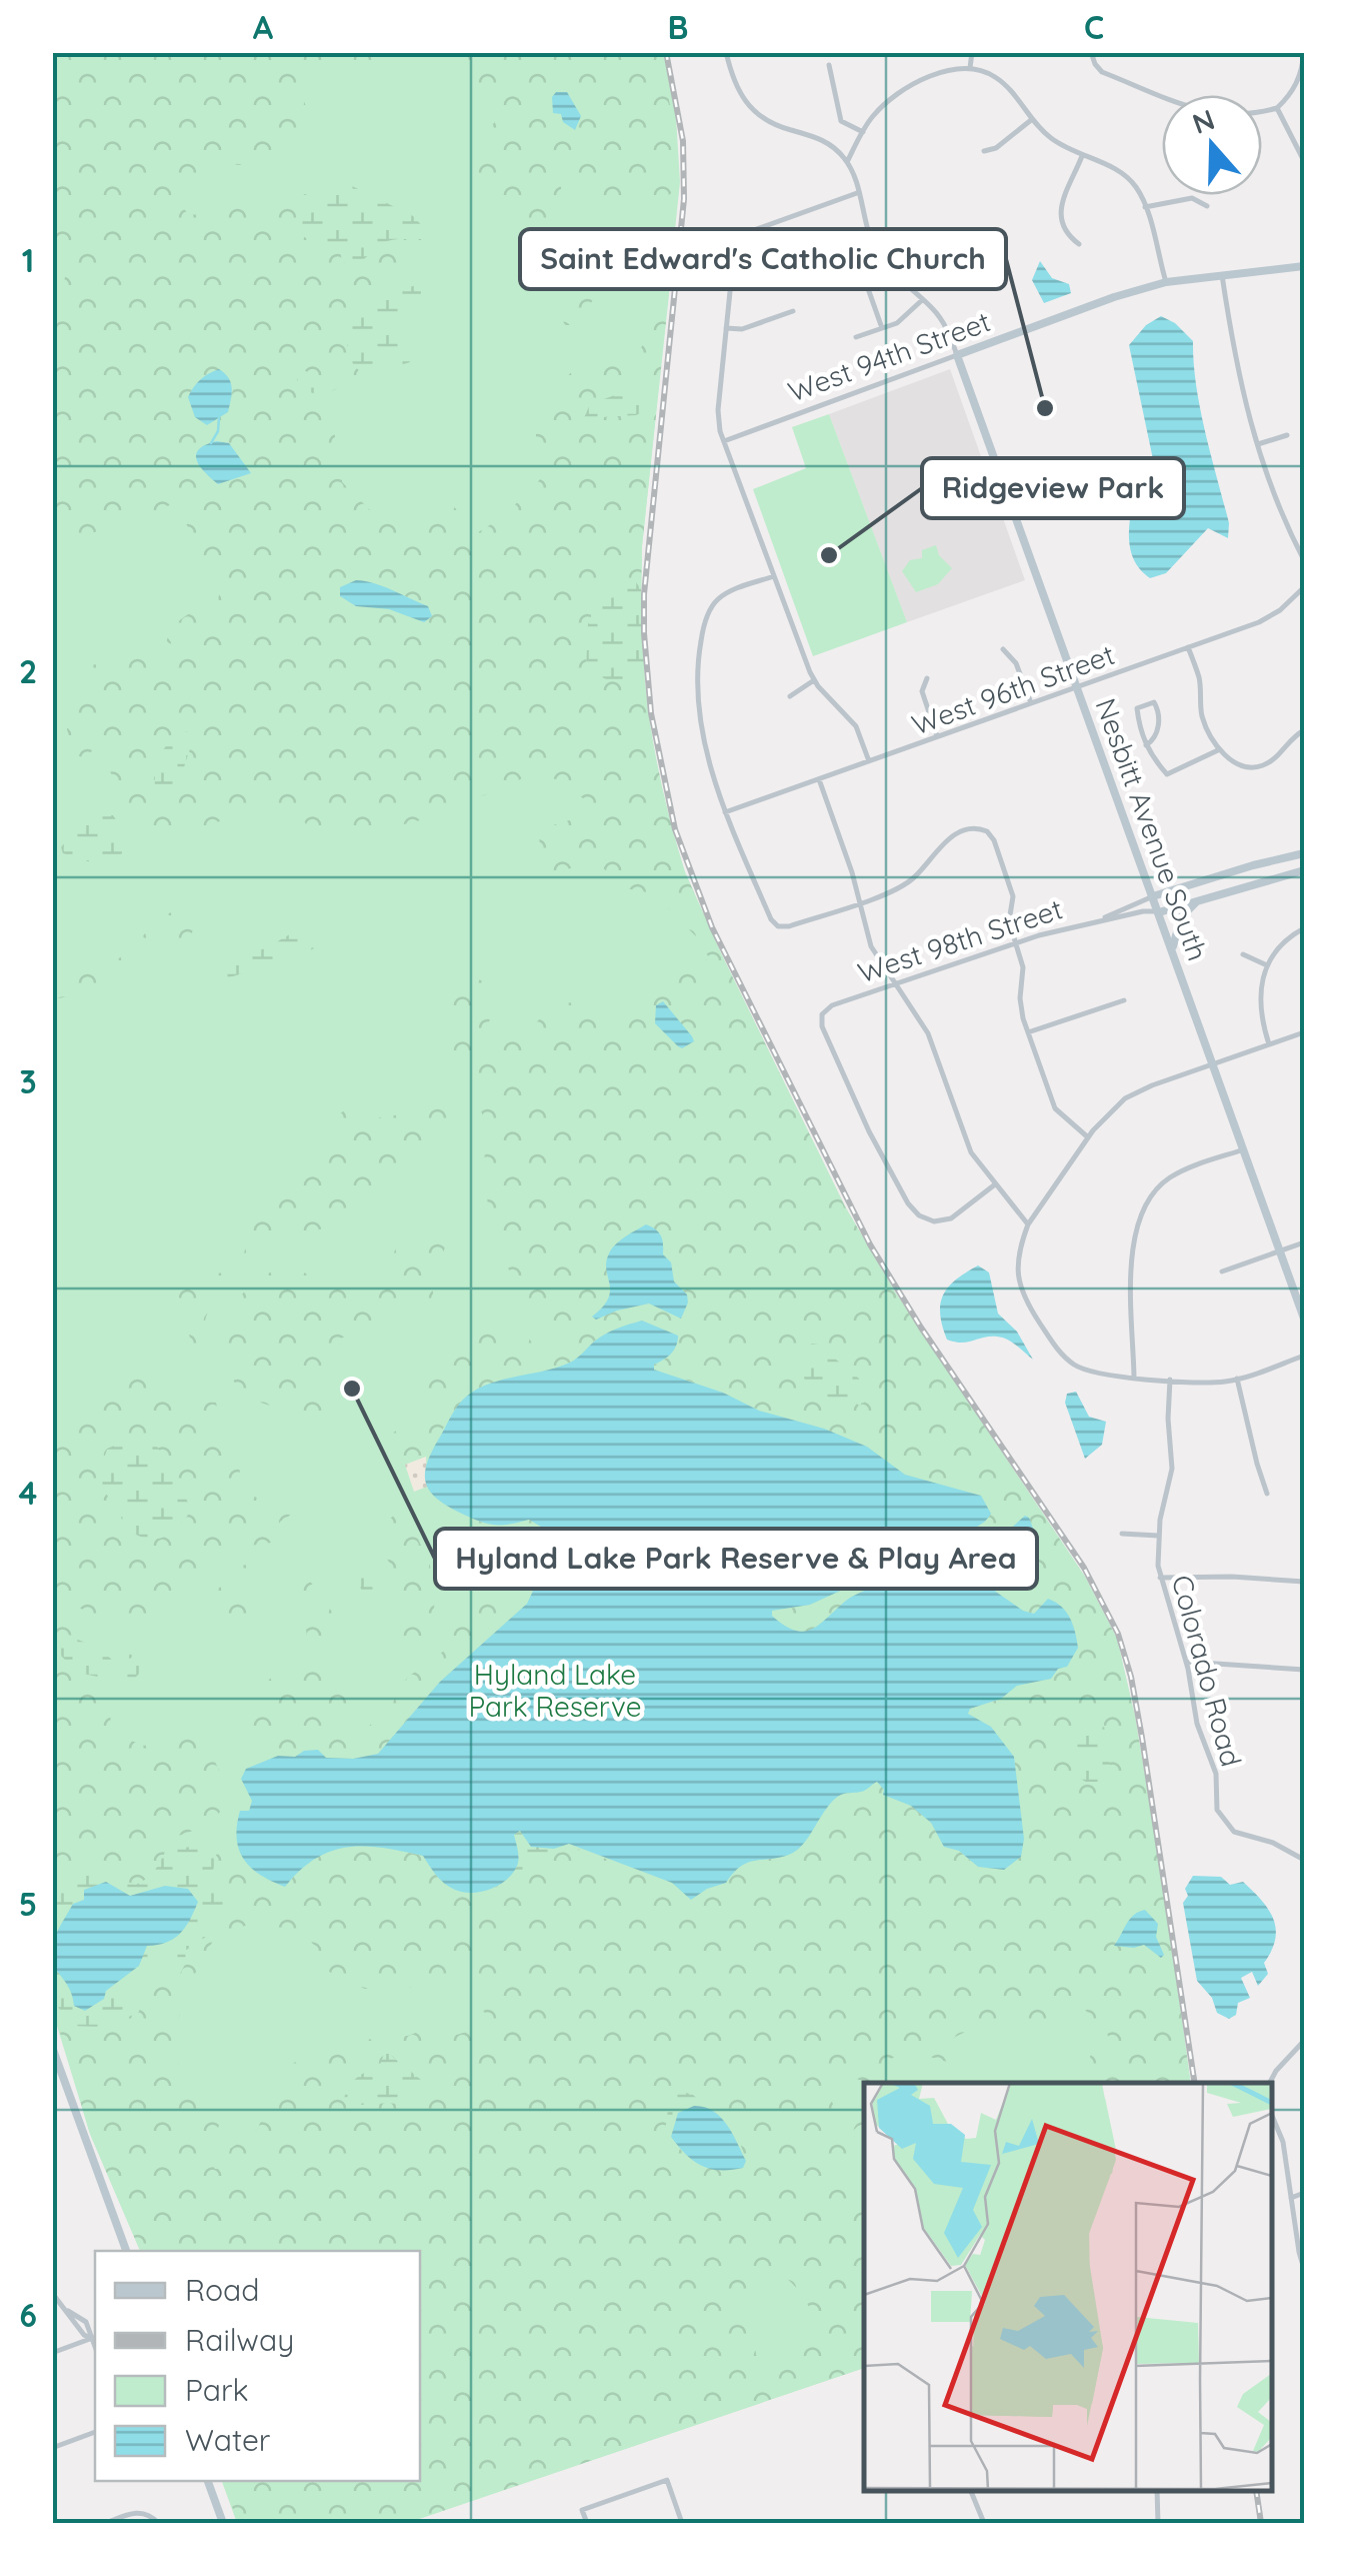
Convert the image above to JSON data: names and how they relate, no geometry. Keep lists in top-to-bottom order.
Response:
{
  "streets": {
    "street": [
      "West 94th Street",
      "West 96th Street",
      "Nesbitt Avenue South",
      "West 98th Street",
      "Colorado Road"
    ]
  },
  "crossings": [
    ["West 94th Street", "Nesbitt Avenue South"],
    ["West 96th Street", "Nesbitt Avenue South"],
    ["Nesbitt Avenue South", "West 98th Street"]
  ],
  "parks": ["Hyland Lake Park Reserve"],
  "places": ["Saint Edward's Catholic Church", "Ridgeview Park", "Hyland Lake Park Reserve & Play Area"],
  "legend": [
    "Road",
    "Railway",
    "Park",
    "Water"
  ],
  "north": "top",
  "grid": {
    "columns": ["A", "B", "C"],
    "rows": [
      "1",
      "2",
      "3",
      "4",
      "5",
      "6"
    ]
  }
}
